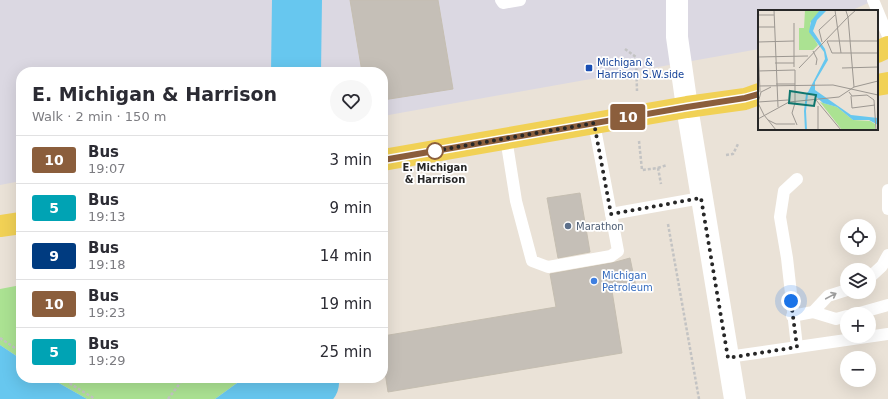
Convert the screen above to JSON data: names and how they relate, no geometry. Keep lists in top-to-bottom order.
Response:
{
  "places": {
    "transit": ["Michigan & Harrison S.W.side"],
    "other": ["E. Michigan & Harrison", "Marathon", "Michigan Petroleum"]
  },
  "lines": ["bus line 10"],
  "page": {
    "on_map": "10",
    "heading": ["E. Michigan & Harrison", "Walk · 2 min · 150 m"],
    "list": [
      {
        "mark": "10",
        "name": "Bus",
        "note": "19:07",
        "value": "3 min"
      },
      {
        "mark": "5",
        "name": "Bus",
        "note": "19:13",
        "value": "9 min"
      },
      {
        "mark": "9",
        "name": "Bus",
        "note": "19:18",
        "value": "14 min"
      },
      {
        "mark": "10",
        "name": "Bus",
        "note": "19:23",
        "value": "19 min"
      },
      {
        "mark": "5",
        "name": "Bus",
        "note": "19:29",
        "value": "25 min"
      }
    ],
    "map_buttons": ["+", "−"]
  }
}
